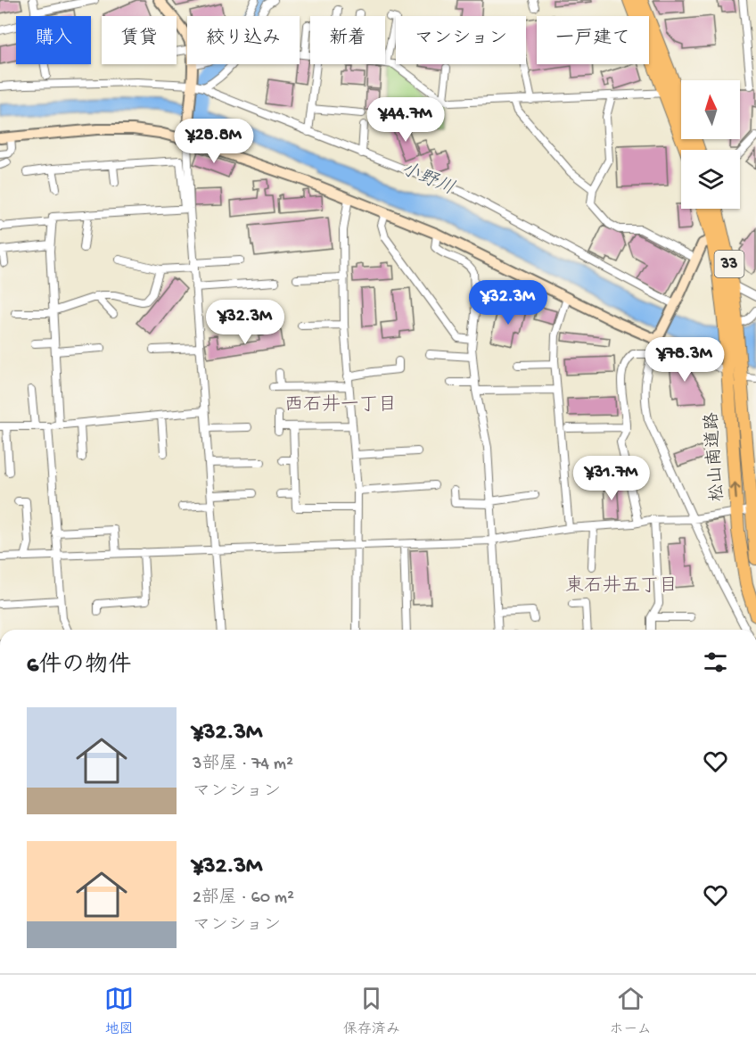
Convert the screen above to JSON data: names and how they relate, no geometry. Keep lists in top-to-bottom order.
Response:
{
  "streets": {
    "highway": ["33", "松山南道路"]
  },
  "districts": ["西石井一丁目", "東石井五丁目"],
  "water": ["小野川"],
  "north": "top",
  "page": {
    "chip": [
      "購入",
      "賃貸",
      "絞り込み",
      "新着",
      "マンション",
      "一戸建て"
    ],
    "price": [
      "¥44.7M",
      "¥28.8M",
      "¥32.3M",
      "¥32.3M",
      "¥78.3M",
      "¥31.7M"
    ],
    "heading": "6件の物件",
    "list": [
      {
        "name": "¥32.3M",
        "note": "3部屋 · 74 m² · マンション"
      },
      {
        "name": "¥32.3M",
        "note": "2部屋 · 60 m² · マンション"
      }
    ],
    "tabs": ["地図", "保存済み", "ホーム"]
  }
}
